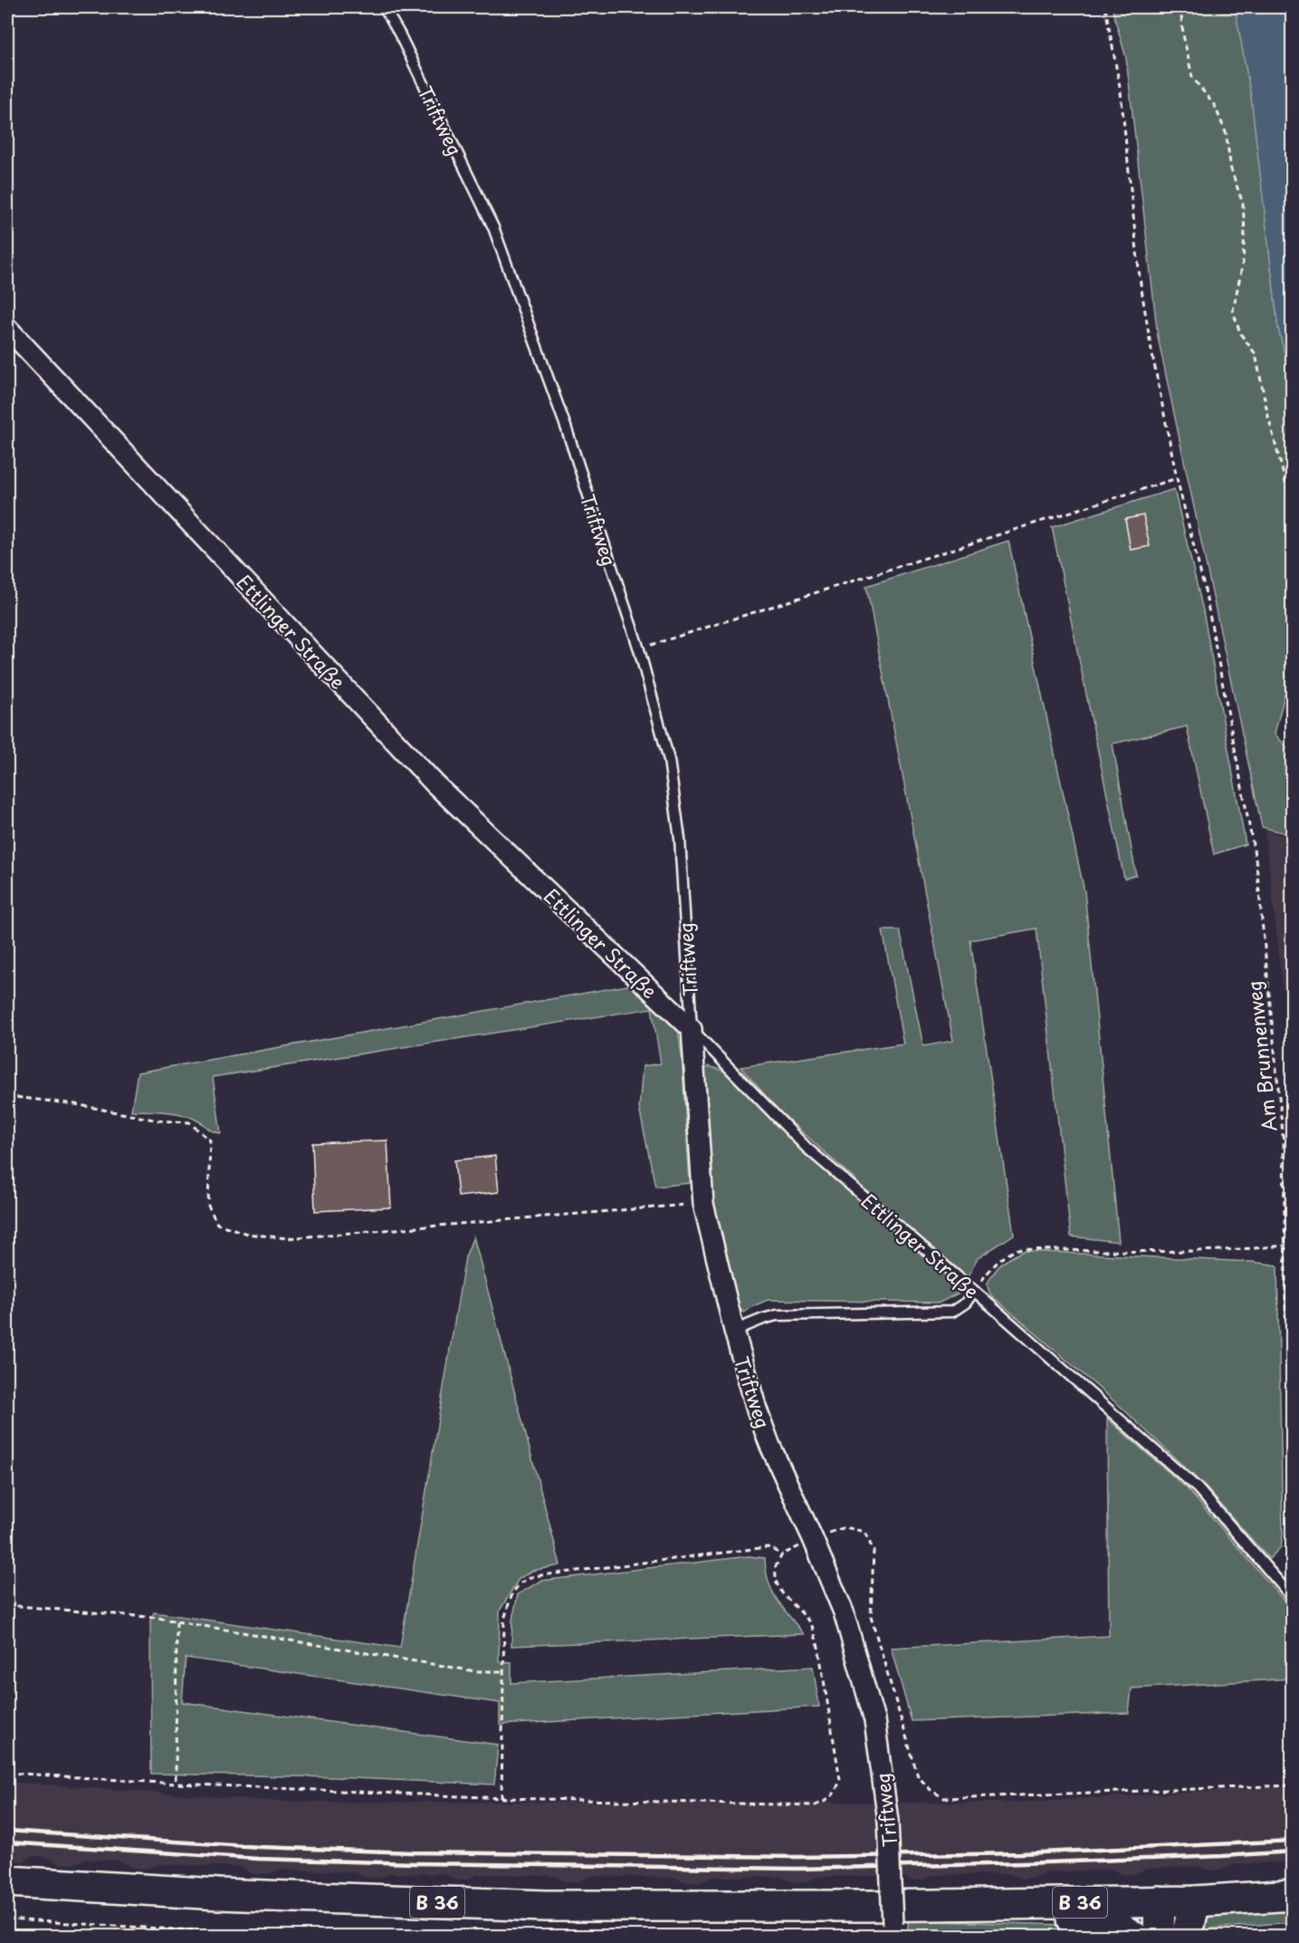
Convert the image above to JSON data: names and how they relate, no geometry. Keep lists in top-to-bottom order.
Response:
{
  "streets": {
    "main road": ["B 36"],
    "street": ["Triftweg", "Ettlinger Straße"],
    "path": ["Am Brunnenweg"]
  },
  "crossings": [
    ["Triftweg", "Ettlinger Straße"],
    ["Ettlinger Straße", "Am Brunnenweg"]
  ]
}
